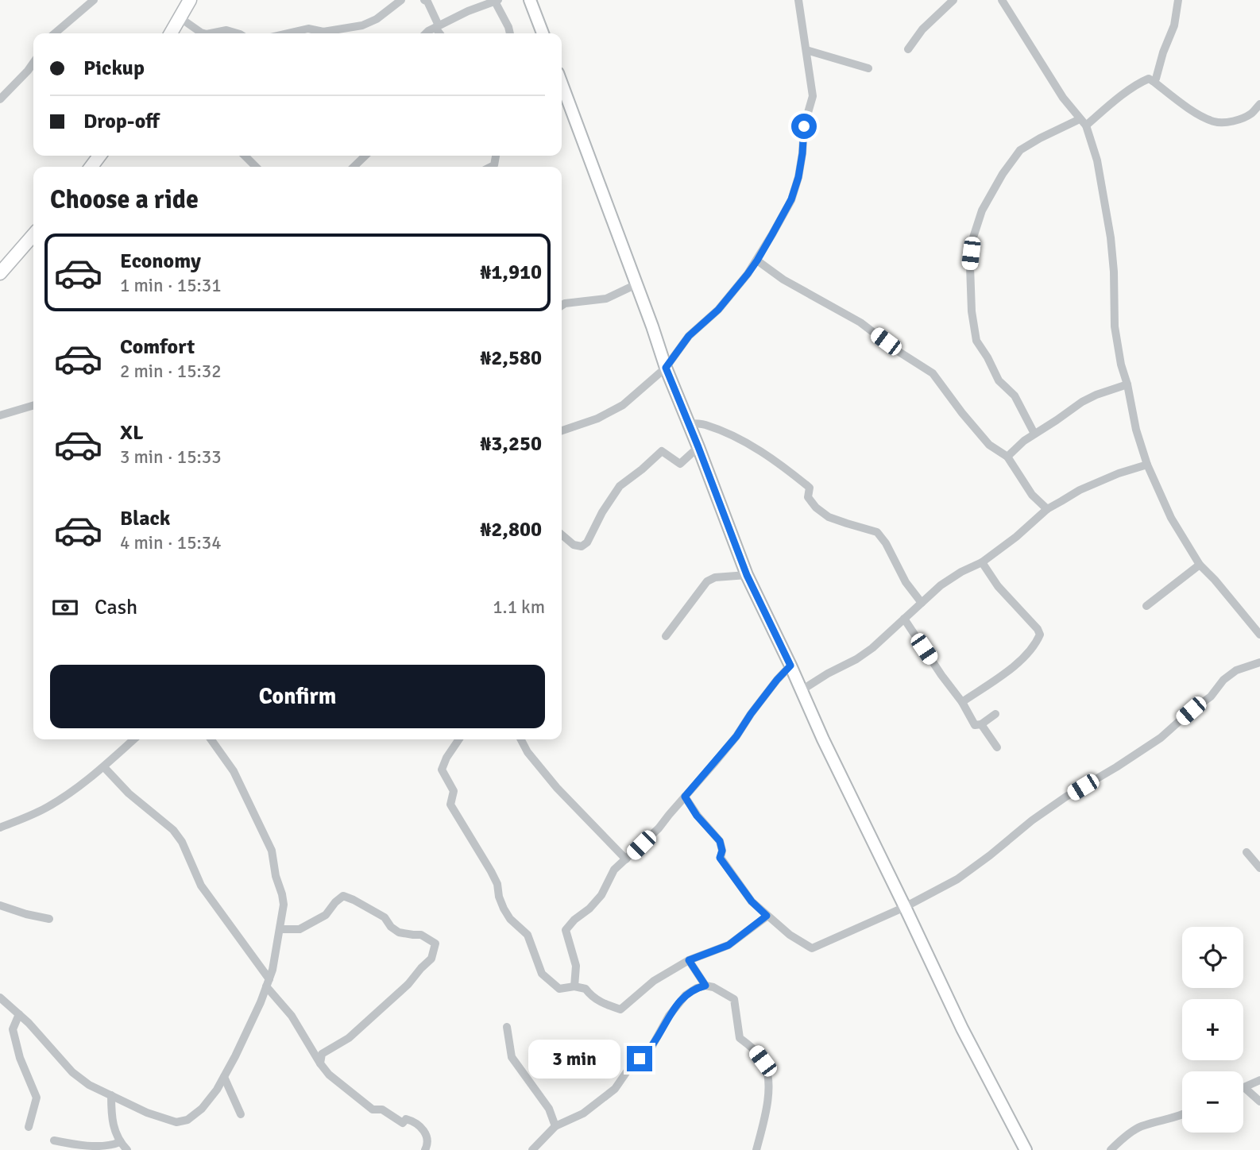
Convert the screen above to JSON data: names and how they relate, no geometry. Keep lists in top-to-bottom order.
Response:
{
  "page": {
    "banner": ["Pickup", "Drop-off"],
    "heading": "Choose a ride",
    "list": [
      {
        "name": "Economy",
        "note": "1 min · 15:31",
        "value": "₦1,910"
      },
      {
        "name": "Comfort",
        "note": "2 min · 15:32",
        "value": "₦2,580"
      },
      {
        "name": "XL",
        "note": "3 min · 15:33",
        "value": "₦3,250"
      },
      {
        "name": "Black",
        "note": "4 min · 15:34",
        "value": "₦2,800"
      }
    ],
    "pay": ["Cash", "1.1 km"],
    "buttons": "Confirm",
    "map_buttons": ["+", "−"],
    "bubble": "3 min"
  }
}
